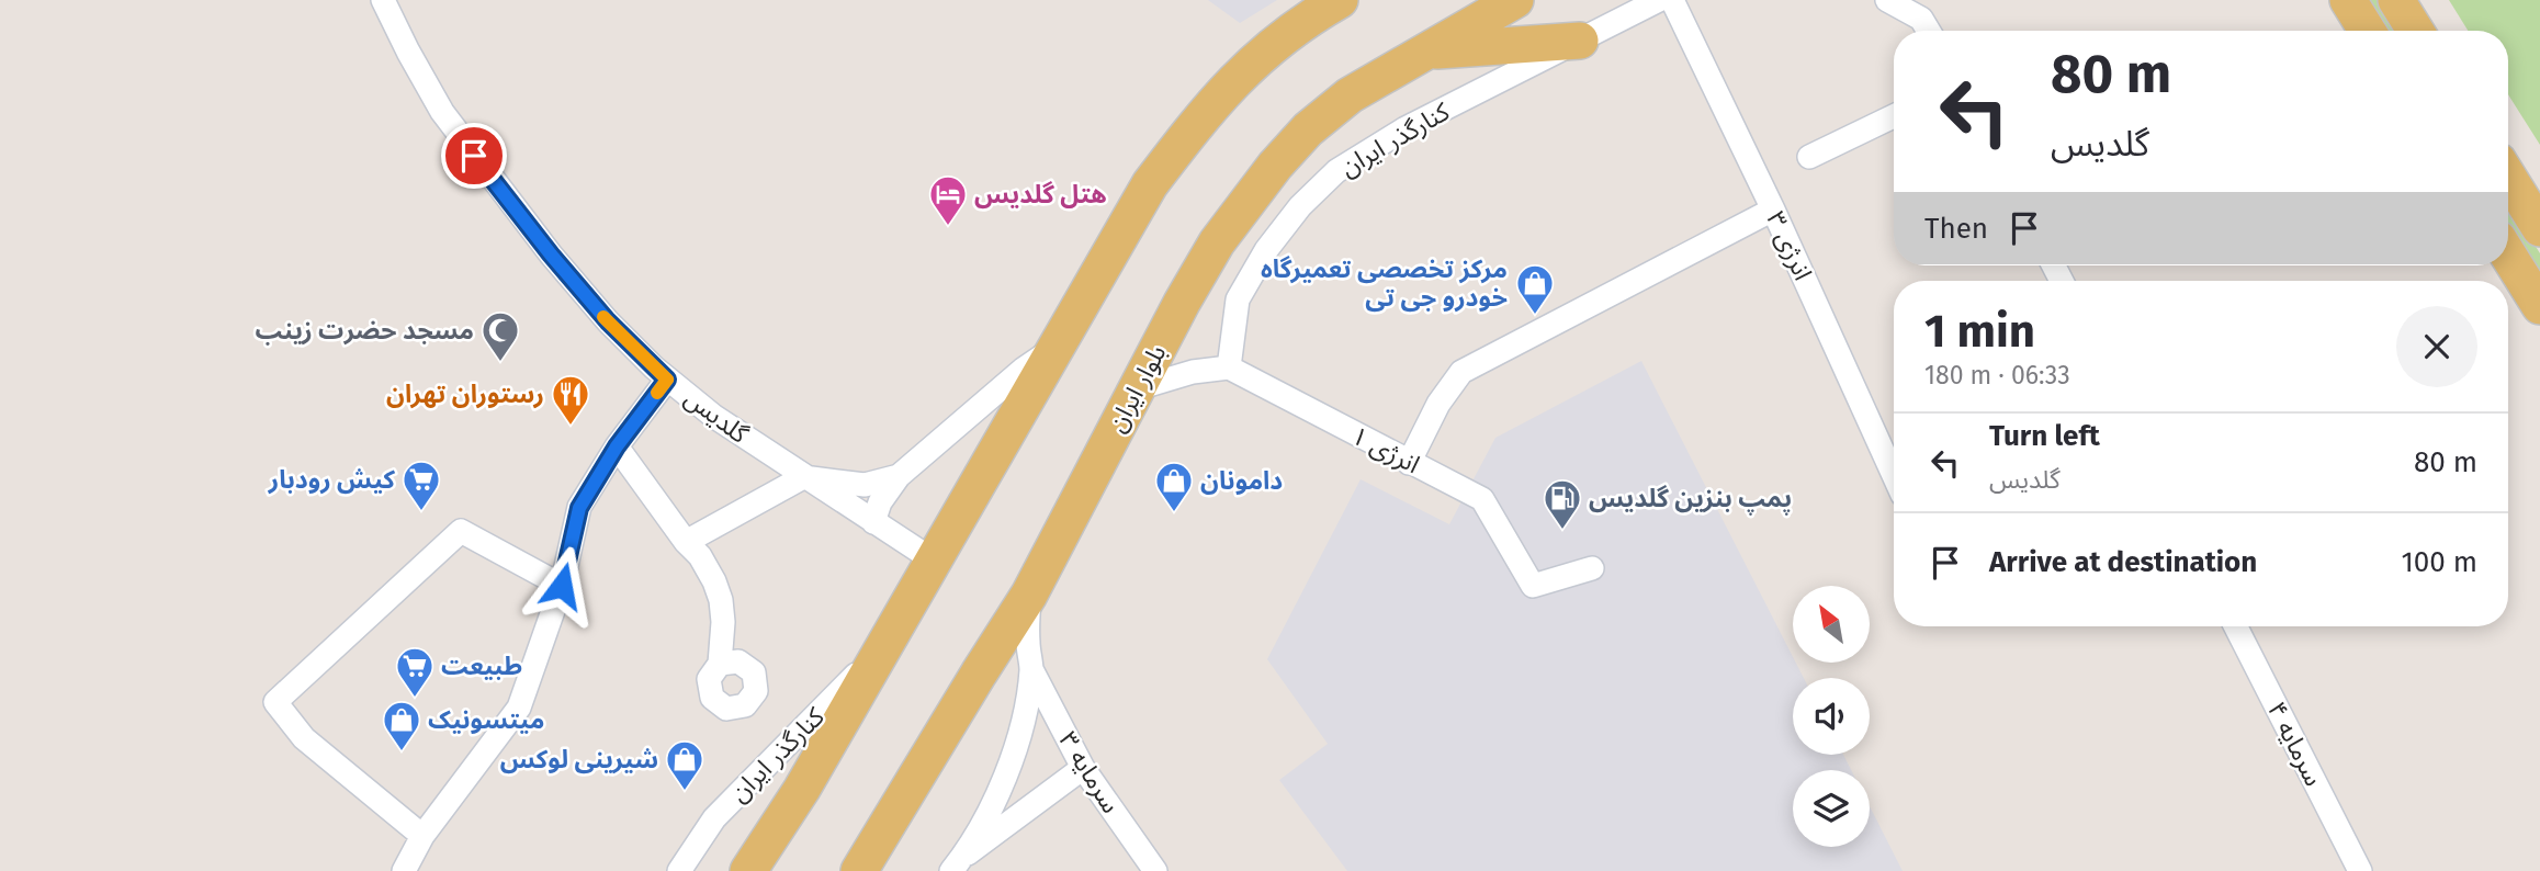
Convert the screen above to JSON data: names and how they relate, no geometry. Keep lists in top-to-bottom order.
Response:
{
  "streets": {
    "main road": ["بلوار ایران"],
    "street": [
      "کنارگذر ایران",
      "انرژی ۳",
      "گلدیس",
      "انرژی ۱",
      "سرمایه ۴",
      "سرمایه ۳"
    ]
  },
  "crossings": [
    ["کنارگذر ایران", "انرژی ۱"]
  ],
  "places": {
    "hotel": ["هتل گلدیس"],
    "shop": [
      "مرکز تخصصی تعمیرگاه خودرو جی تی",
      "دامونان",
      "میتسونیک",
      "شيرينی لوكس"
    ],
    "mosque": ["مسجد حضرت زینب"],
    "restaurant": ["رستوران تهران"],
    "supermarket": ["کیش رودبار", "طبیعت"],
    "fuel station": ["پمپ بنزین گلدیس"]
  },
  "north": "top left",
  "page": {
    "turn": ["80 m", "گلدیس"],
    "then": "Then",
    "heading": ["1 min", "180 m · 06:33"],
    "list": [
      {
        "name": "Turn left",
        "note": "گلدیس",
        "value": "80 m"
      },
      {
        "name": "Arrive at destination",
        "value": "100 m"
      }
    ]
  }
}
